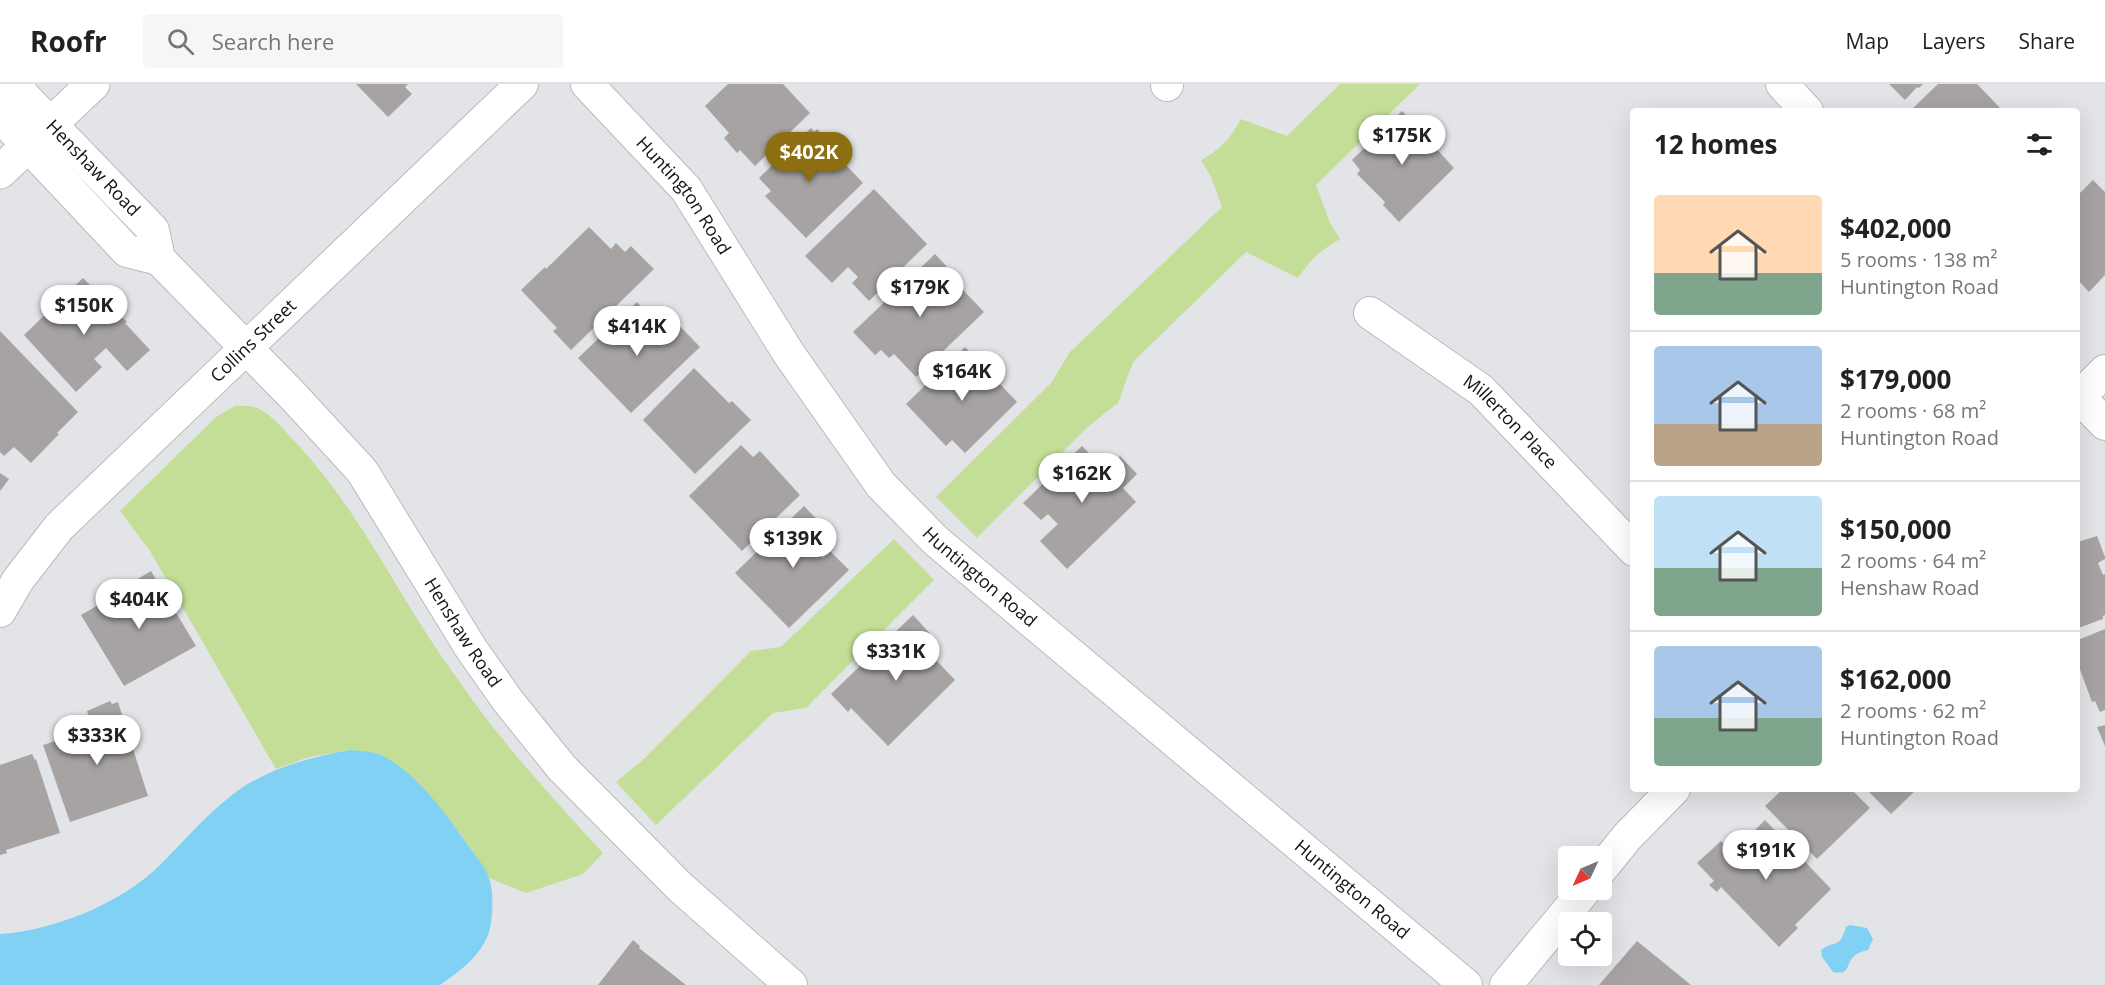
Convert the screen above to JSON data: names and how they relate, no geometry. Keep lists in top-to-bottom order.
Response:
{
  "streets": {
    "street": [
      "Henshaw Road",
      "Huntington Road",
      "Collins Street",
      "Millerton Place"
    ]
  },
  "crossings": [
    ["Henshaw Road", "Collins Street"]
  ],
  "north": "bottom left",
  "page": {
    "header": "Roofr",
    "search": "Search here",
    "nav": ["Map", "Layers", "Share"],
    "heading": "12 homes",
    "price": [
      "$175K",
      "$402K",
      "$179K",
      "$150K",
      "$414K",
      "$164K",
      "$162K",
      "$139K",
      "$404K",
      "$331K",
      "$333K",
      "$191K"
    ],
    "list": [
      {
        "name": "$402,000",
        "note": "5 rooms · 138 m² · Huntington Road"
      },
      {
        "name": "$179,000",
        "note": "2 rooms · 68 m² · Huntington Road"
      },
      {
        "name": "$150,000",
        "note": "2 rooms · 64 m² · Henshaw Road"
      },
      {
        "name": "$162,000",
        "note": "2 rooms · 62 m² · Huntington Road"
      }
    ]
  }
}
